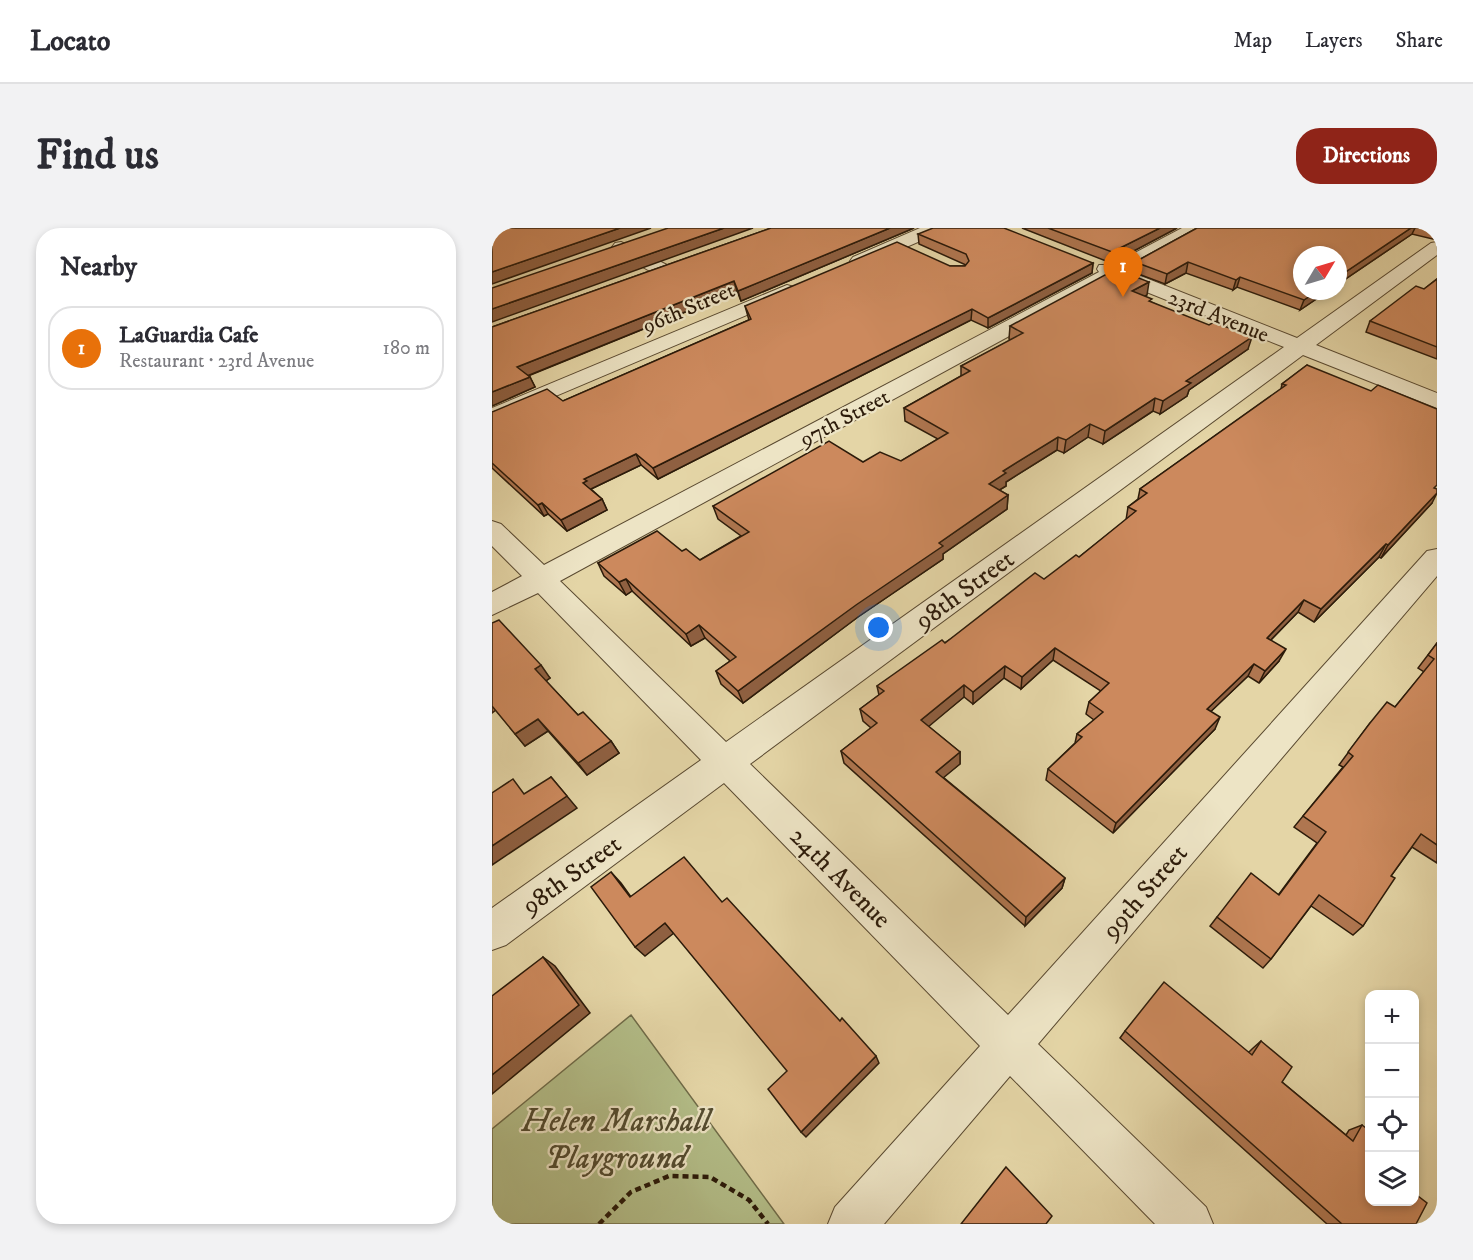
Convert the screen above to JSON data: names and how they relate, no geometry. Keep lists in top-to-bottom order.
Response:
{
  "streets": {
    "street": [
      "96th Street",
      "23rd Avenue",
      "97th Street",
      "98th Street",
      "24th Avenue",
      "99th Street"
    ]
  },
  "crossings": [
    ["23rd Avenue", "97th Street"],
    ["23rd Avenue", "98th Street"],
    ["97th Street", "24th Avenue"],
    ["98th Street", "24th Avenue"],
    ["24th Avenue", "99th Street"]
  ],
  "parks": ["Helen Marshall Playground"],
  "north": "top right",
  "page": {
    "header": "Locato",
    "nav": ["Map", "Layers", "Share"],
    "buttons": "Directions",
    "title": "Find us",
    "heading": "Nearby",
    "pins": "1",
    "list": [
      {
        "mark": "1",
        "name": "LaGuardia Cafe",
        "note": "Restaurant · 23rd Avenue",
        "value": "180 m"
      }
    ],
    "map_buttons": ["+", "−"]
  }
}
